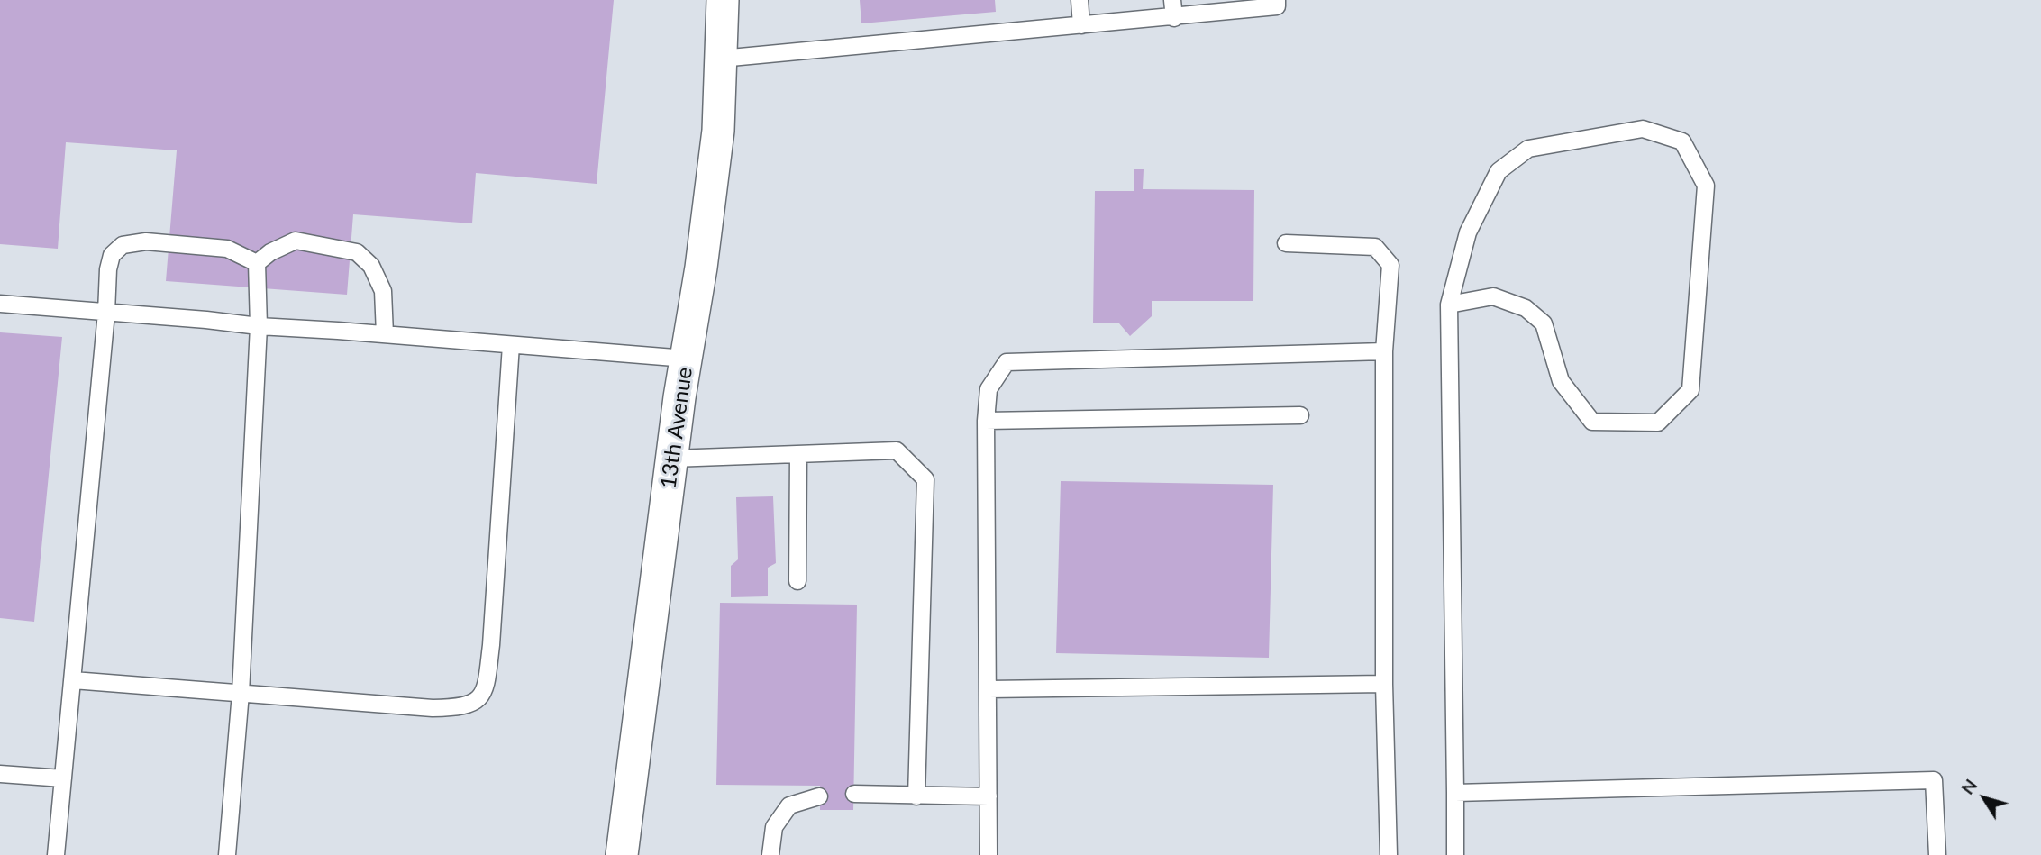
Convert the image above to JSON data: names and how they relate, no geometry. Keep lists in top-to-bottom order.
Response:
{
  "streets": {
    "street": ["13th Avenue"]
  },
  "north": "top left"
}
